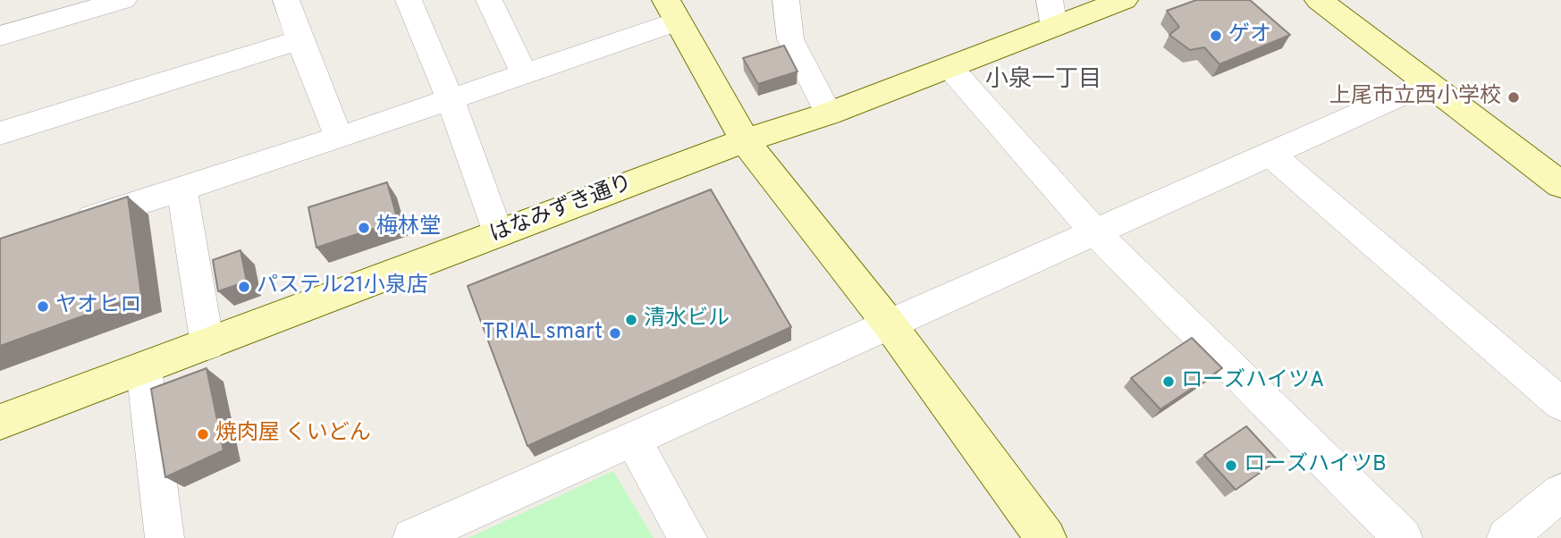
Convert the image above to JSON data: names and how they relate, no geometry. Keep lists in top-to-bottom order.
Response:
{
  "streets": {
    "street": ["はなみずき通り"]
  },
  "districts": ["小泉一丁目"],
  "places": [
    "ゲオ",
    "上尾市立西小学校",
    "梅林堂",
    "パステル21小泉店",
    "ヤオヒロ",
    "清水ビル",
    "TRIAL smart",
    "ローズハイツA",
    "焼肉屋 くいどん",
    "ローズハイツB"
  ]
}
